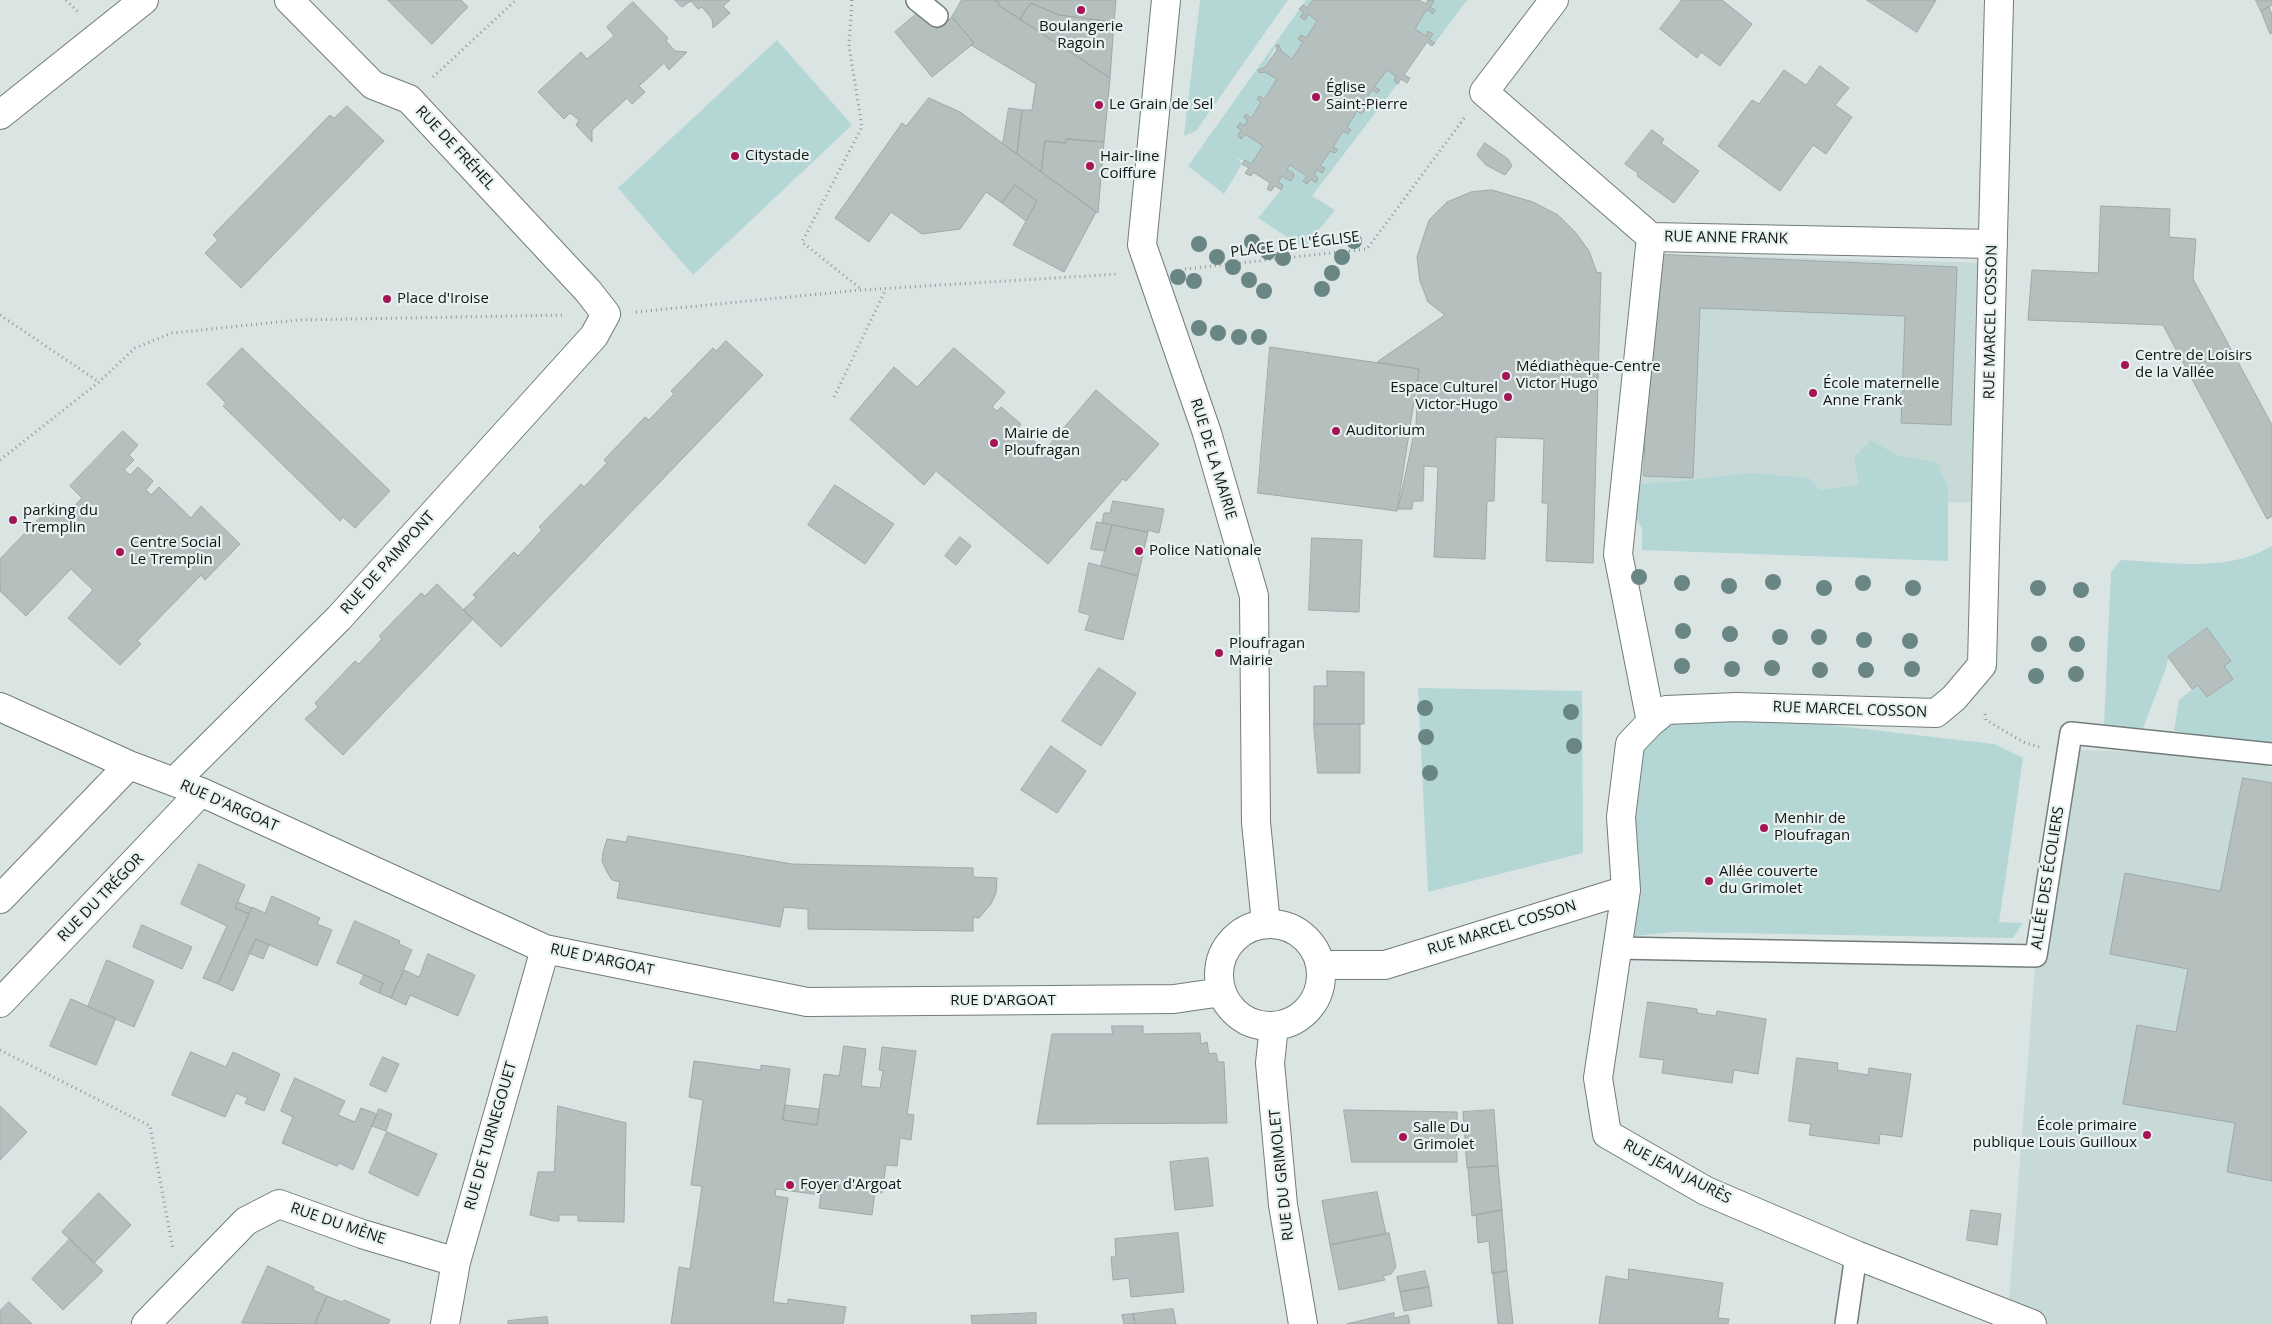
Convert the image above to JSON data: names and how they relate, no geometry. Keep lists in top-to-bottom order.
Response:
{
  "streets": {
    "street": [
      "RUE DE FRÉHEL",
      "RUE ANNE FRANK",
      "RUE MARCEL COSSON",
      "RUE DE LA MAIRIE",
      "RUE DE PAIMPONT",
      "RUE D'ARGOAT",
      "RUE DU TRÉGOR",
      "RUE DE TURNEGOUET",
      "RUE JEAN JAURÈS",
      "RUE DU GRIMOLET",
      "RUE DU MÈNE"
    ],
    "lane": ["ALLÉE DES ÉCOLIERS"],
    "path": ["PLACE DE L'ÉGLISE"]
  },
  "crossings": [
    ["RUE DE FRÉHEL", "RUE DE PAIMPONT"],
    ["RUE ANNE FRANK", "PLACE DE L'ÉGLISE"],
    ["RUE ANNE FRANK", "RUE MARCEL COSSON"],
    ["PLACE DE L'ÉGLISE", "RUE DE LA MAIRIE"],
    ["RUE MARCEL COSSON", "RUE DE LA MAIRIE"],
    ["RUE MARCEL COSSON", "RUE D'ARGOAT"],
    ["RUE MARCEL COSSON", "RUE JEAN JAURÈS"],
    ["RUE MARCEL COSSON", "RUE DU GRIMOLET"],
    ["RUE DE LA MAIRIE", "RUE D'ARGOAT"],
    ["RUE DE LA MAIRIE", "RUE DU GRIMOLET"],
    ["RUE DE PAIMPONT", "RUE D'ARGOAT"],
    ["RUE D'ARGOAT", "RUE DU TRÉGOR"],
    ["RUE D'ARGOAT", "RUE DE TURNEGOUET"],
    ["RUE D'ARGOAT", "RUE DU GRIMOLET"],
    ["ALLÉE DES ÉCOLIERS", "RUE JEAN JAURÈS"],
    ["RUE DE TURNEGOUET", "RUE DU MÈNE"]
  ],
  "places": [
    "Boulangerie Ragoin",
    "Église Saint-Pierre",
    "Le Grain de Sel",
    "Citystade",
    "Hair-line Coiffure",
    "Place d'Iroise",
    "Centre de Loisirs de la Vallée",
    "Médiathèque-Centre Victor Hugo",
    "École maternelle Anne Frank",
    "Espace Culturel Victor-Hugo",
    "Auditorium",
    "Mairie de Ploufragan",
    "parking du Tremplin",
    "Police Nationale",
    "Centre Social Le Tremplin",
    "Ploufragan Mairie",
    "Menhir de Ploufragan",
    "Allée couverte du Grimolet",
    "École primaire publique Louis Guilloux",
    "Salle Du Grimolet",
    "Foyer d'Argoat"
  ]
}
